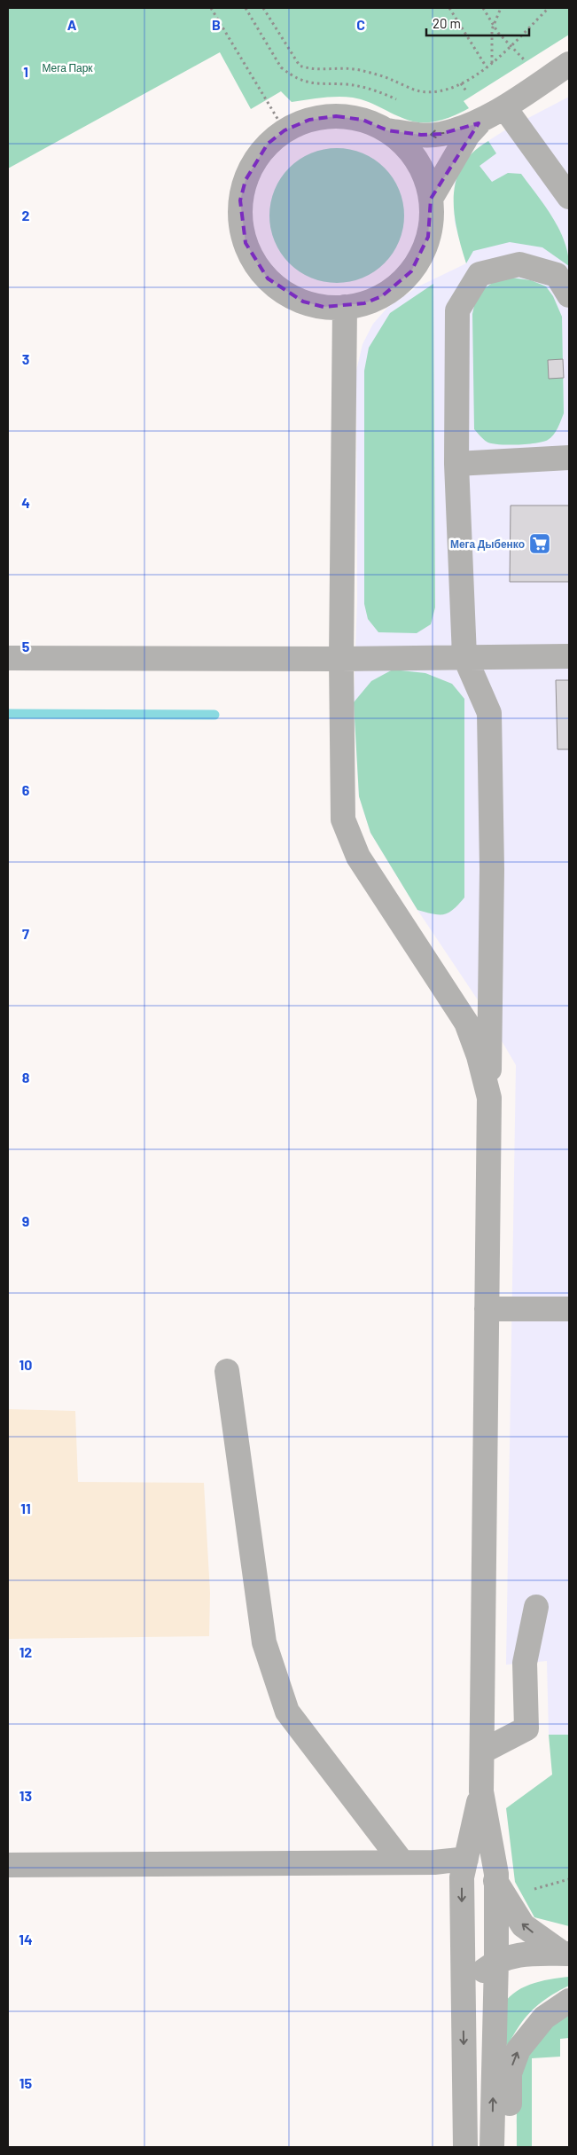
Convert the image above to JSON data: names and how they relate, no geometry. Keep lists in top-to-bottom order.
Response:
{
  "parks": ["Мега Парк"],
  "places": {
    "supermarket": ["Мега Дыбенко"]
  },
  "scale_bar": "20 m",
  "grid": {
    "columns": ["A", "B", "C"],
    "rows": [
      "1",
      "2",
      "3",
      "4",
      "5",
      "6",
      "7",
      "8",
      "9",
      "10",
      "11",
      "12",
      "13",
      "14",
      "15"
    ]
  }
}
